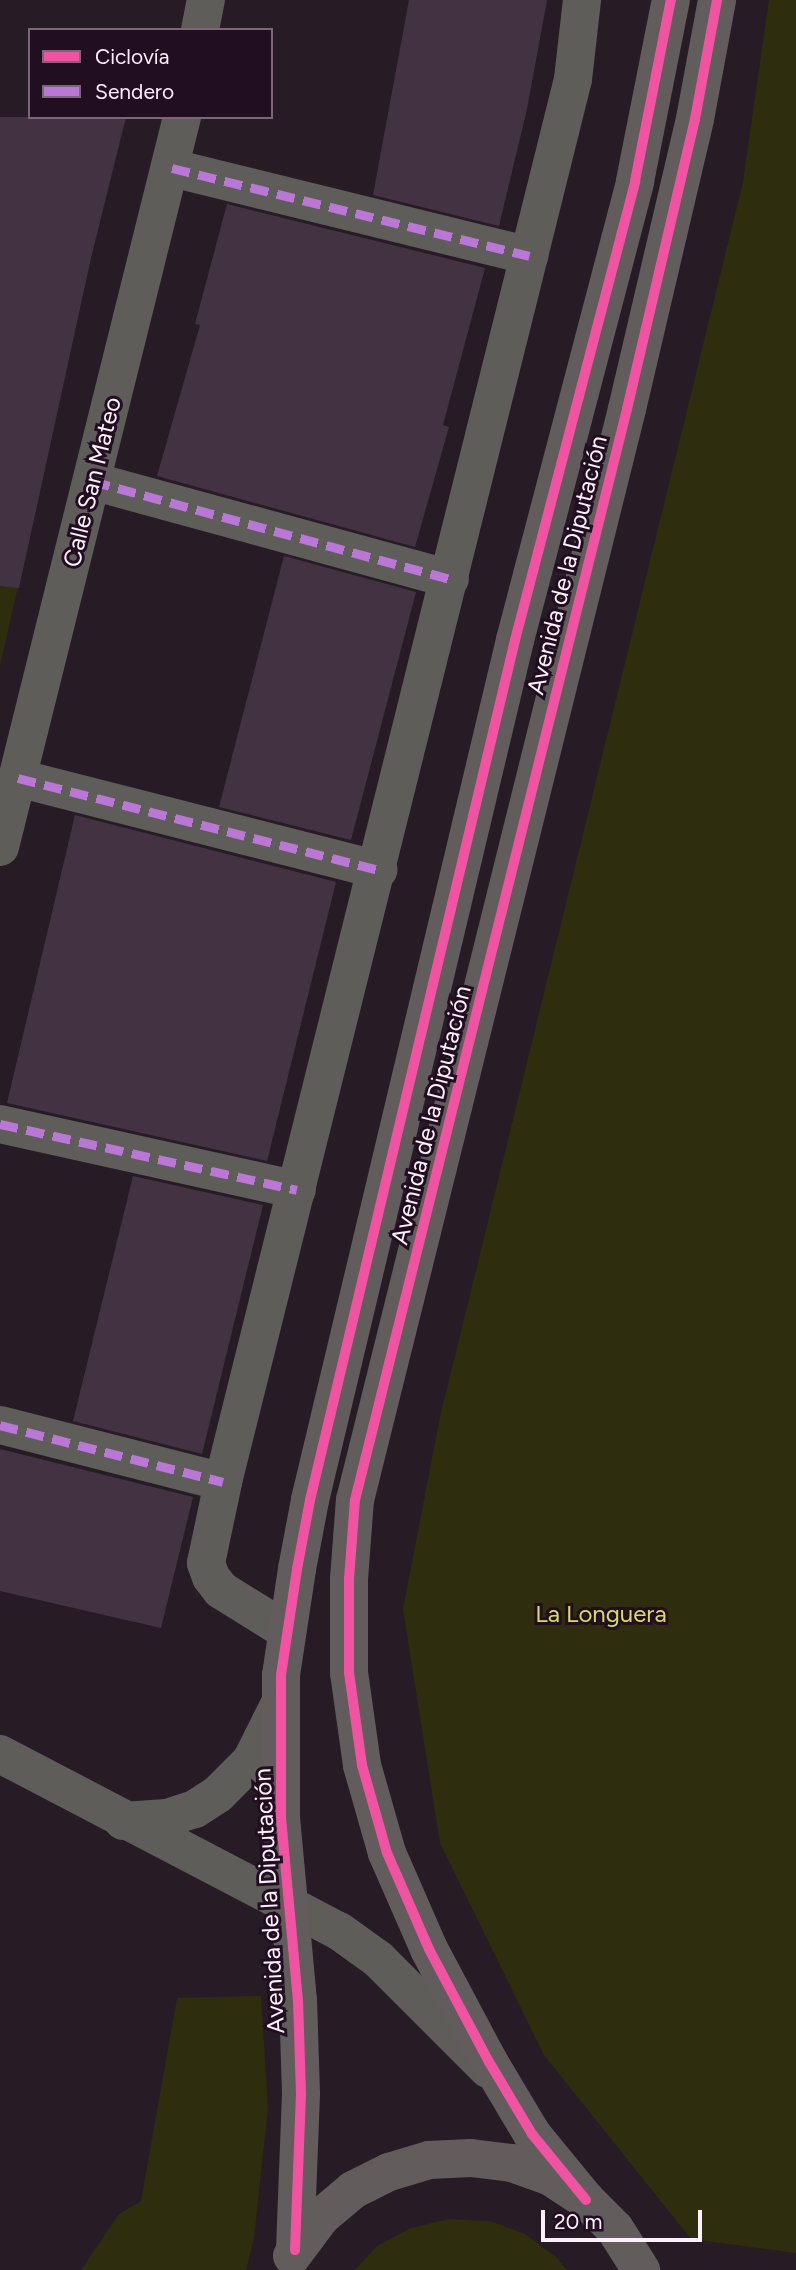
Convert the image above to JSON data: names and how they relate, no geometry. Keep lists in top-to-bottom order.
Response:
{
  "streets": {
    "main road": ["Avenida de la Diputación"],
    "street": ["Calle San Mateo"]
  },
  "parks": ["La Longuera"],
  "legend": ["Ciclovía", "Sendero"],
  "scale_bar": "20 m"
}
